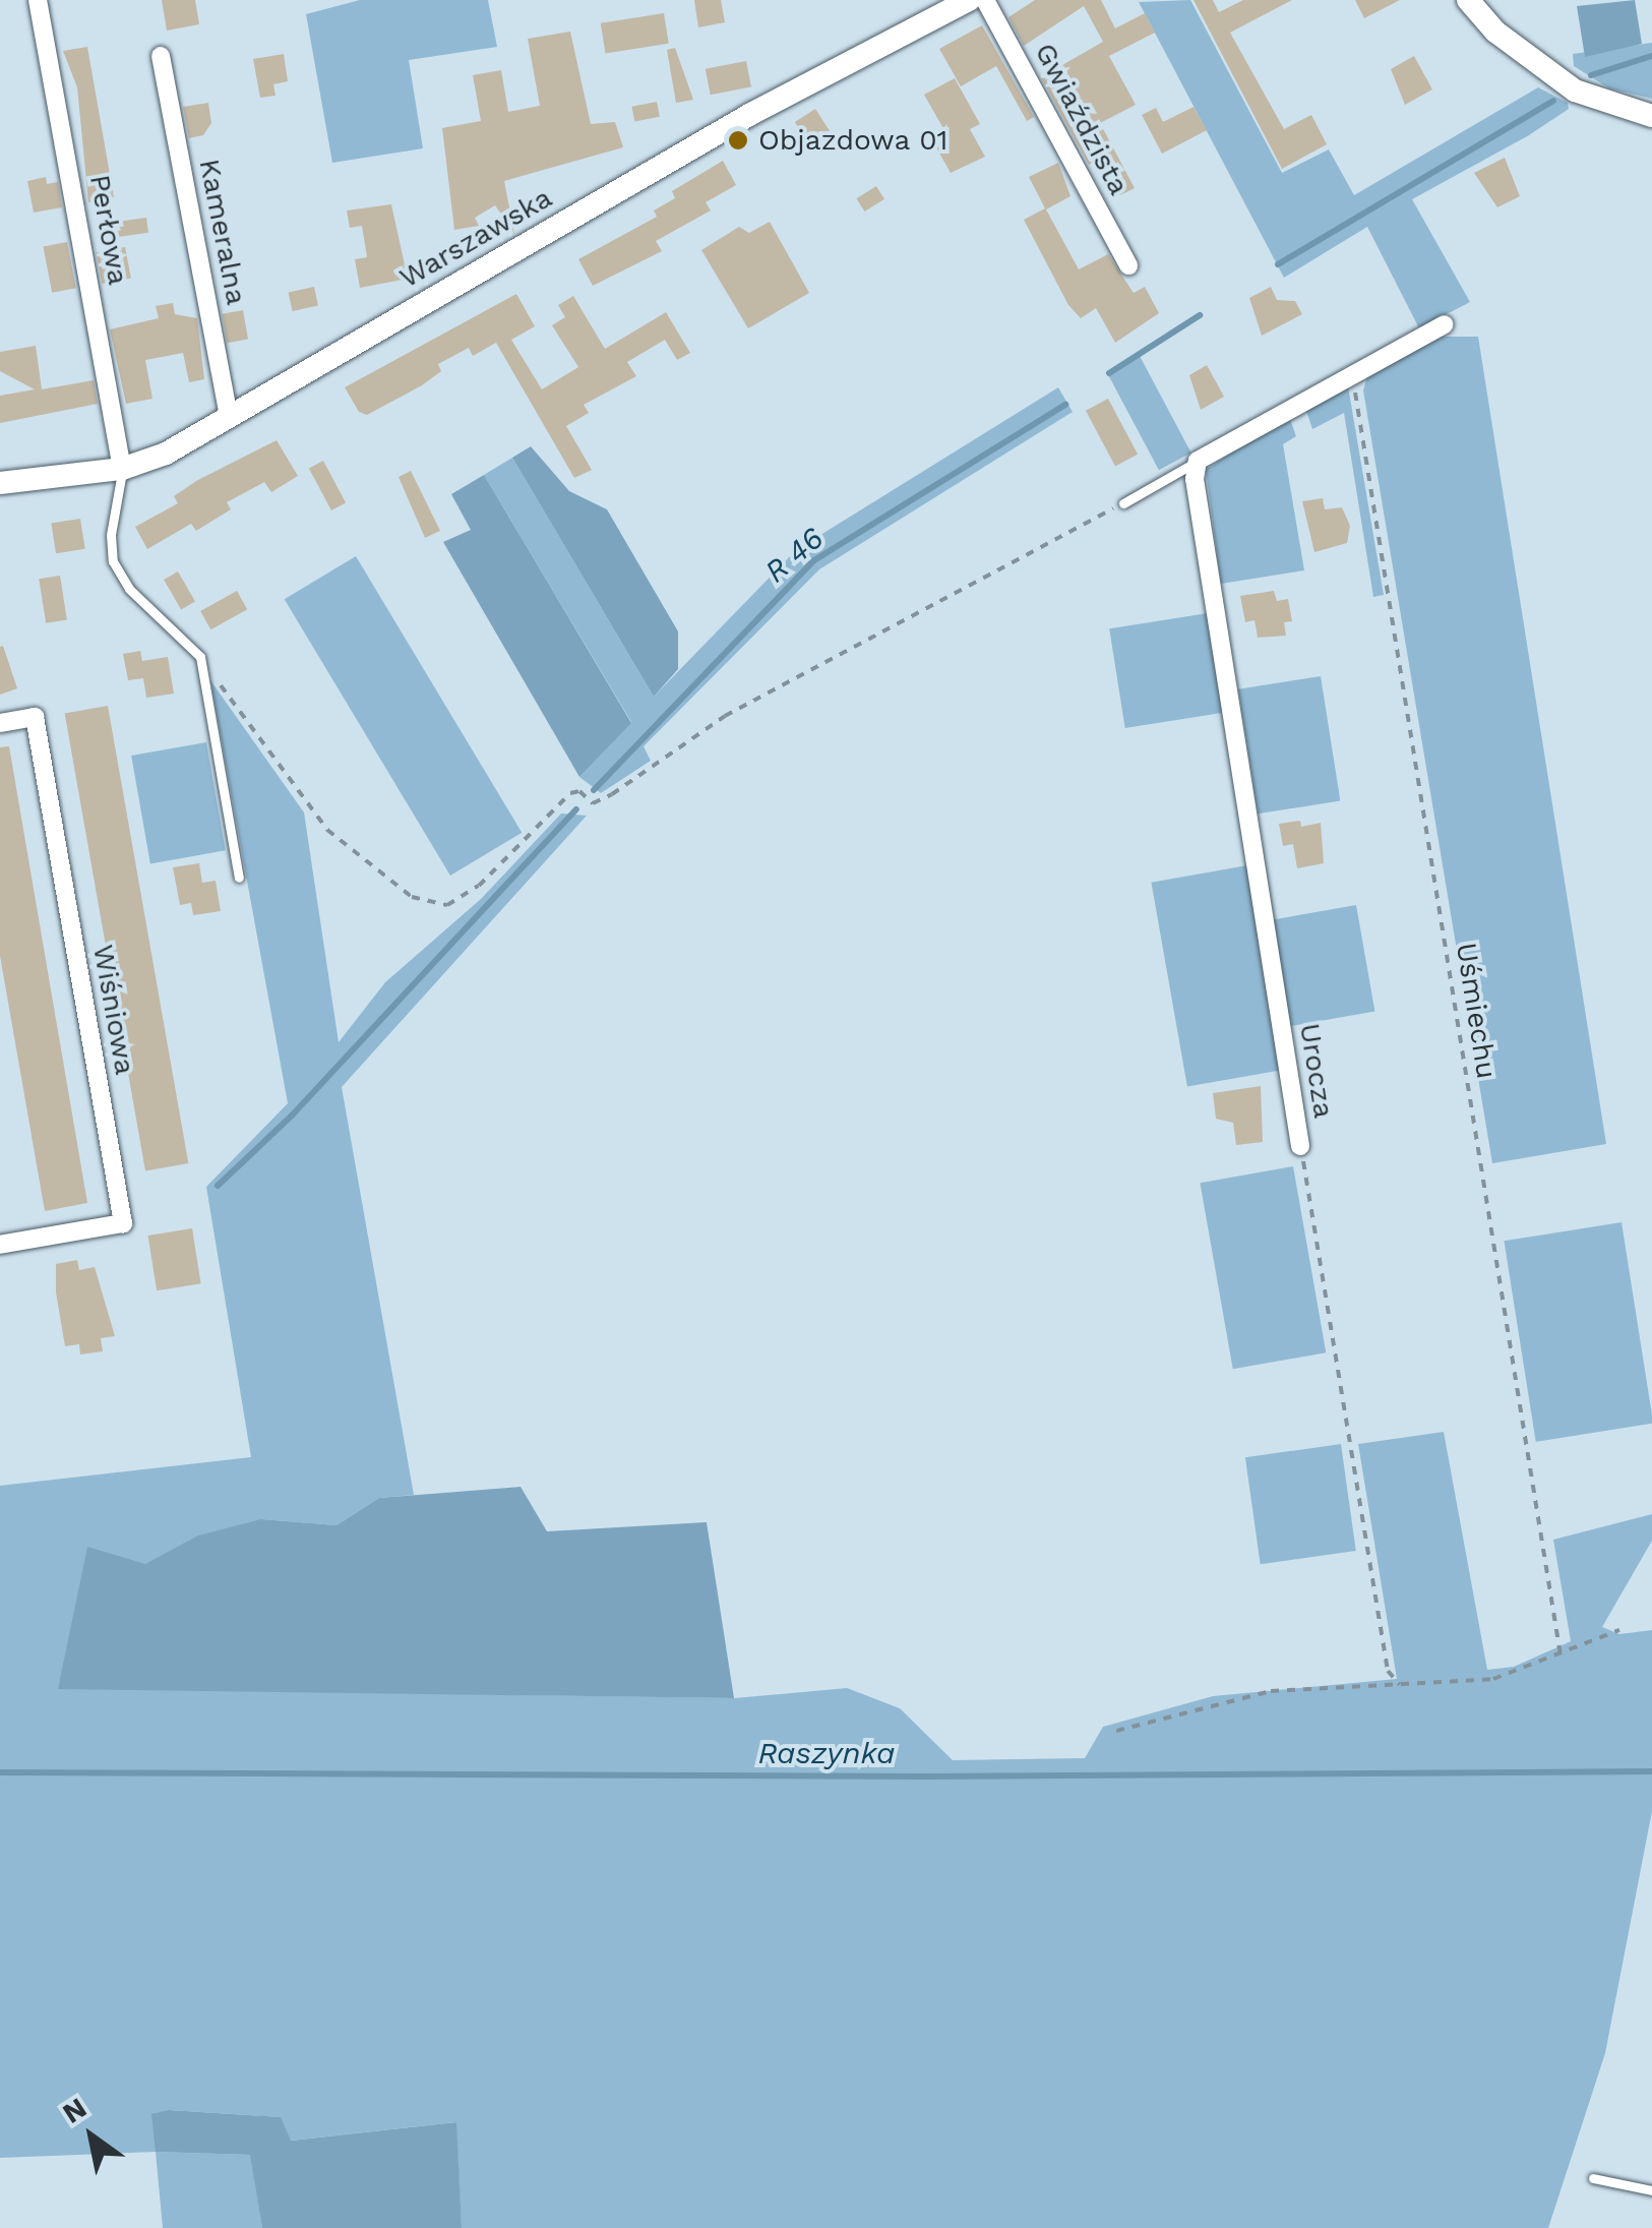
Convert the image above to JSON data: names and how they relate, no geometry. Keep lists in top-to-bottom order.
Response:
{
  "streets": {
    "street": [
      "Gwiaździsta",
      "Perłowa",
      "Kameralna",
      "Warszawska",
      "Wiśniowa",
      "Urocza"
    ],
    "path": ["Uśmiechu"]
  },
  "crossings": [
    ["Perłowa", "Warszawska"],
    ["Kameralna", "Warszawska"]
  ],
  "water": ["R 46", "Raszynka"],
  "places": ["Objazdowa 01"],
  "north": "top left"
}
